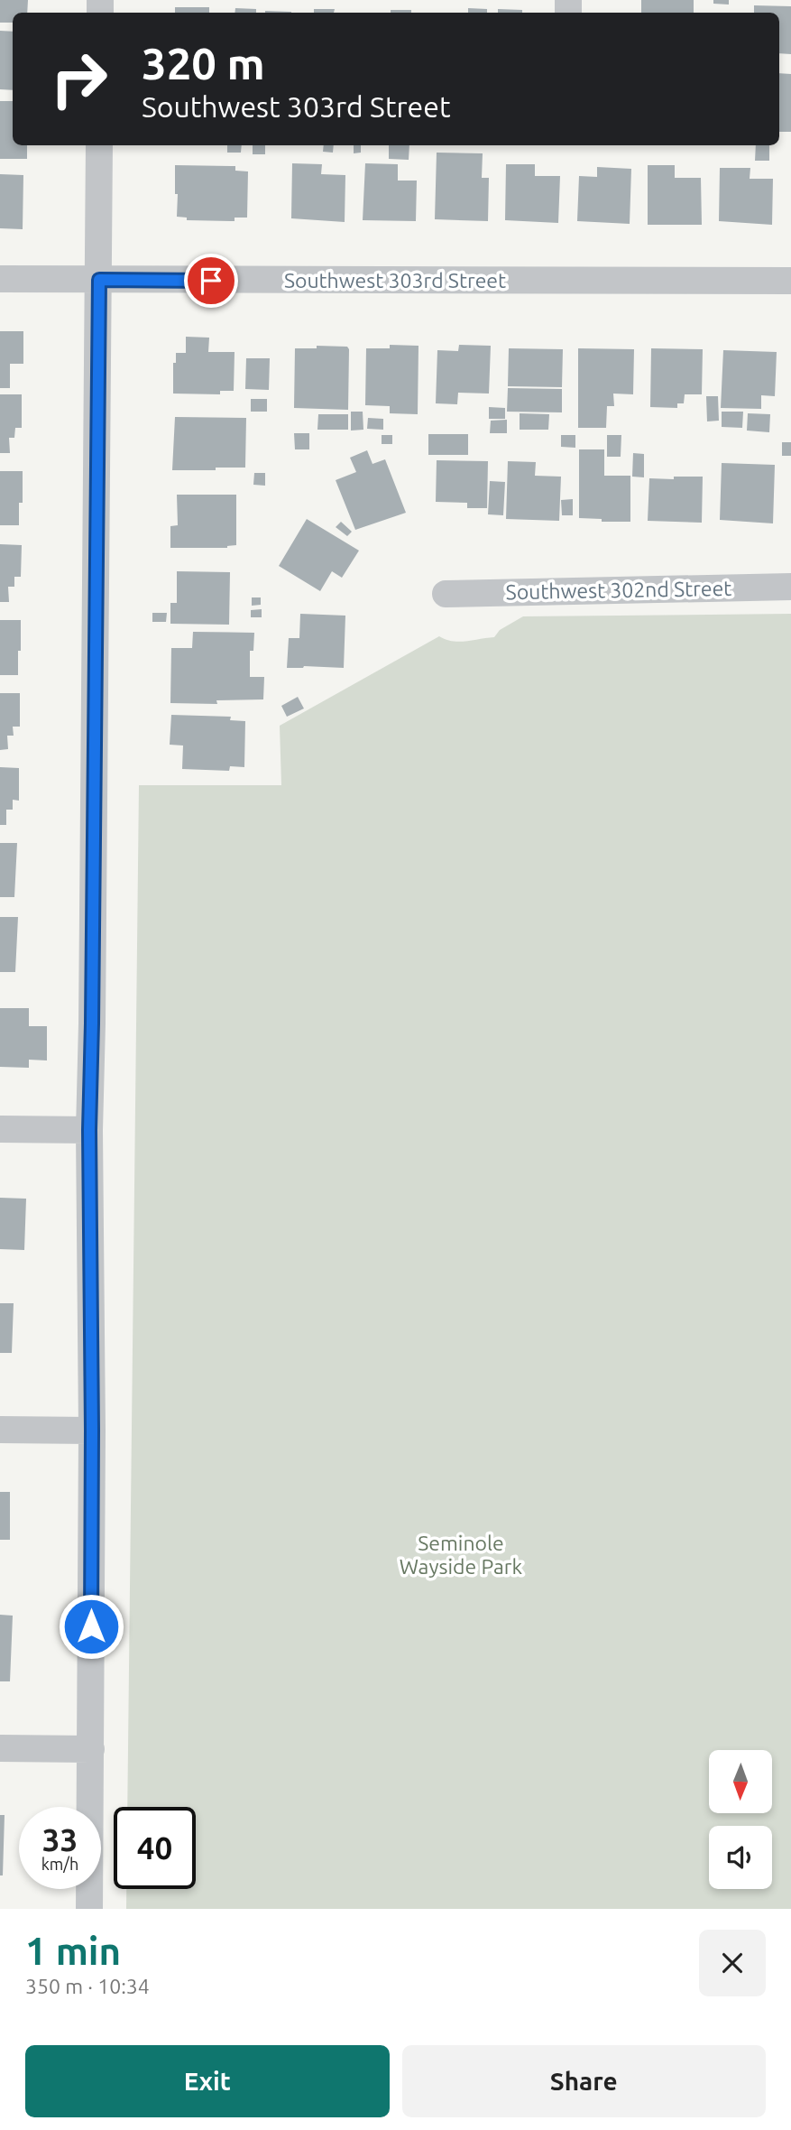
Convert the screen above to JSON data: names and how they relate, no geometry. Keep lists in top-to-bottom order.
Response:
{
  "streets": {
    "street": ["Southwest 303rd Street", "Southwest 302nd Street"]
  },
  "parks": ["Seminole Wayside Park"],
  "north": "bottom",
  "page": {
    "turn": ["320 m", "Southwest 303rd Street"],
    "speed": "33 km/h",
    "limit": "40",
    "heading": ["1 min", "350 m · 10:34"],
    "buttons": ["Exit", "Share"]
  }
}
